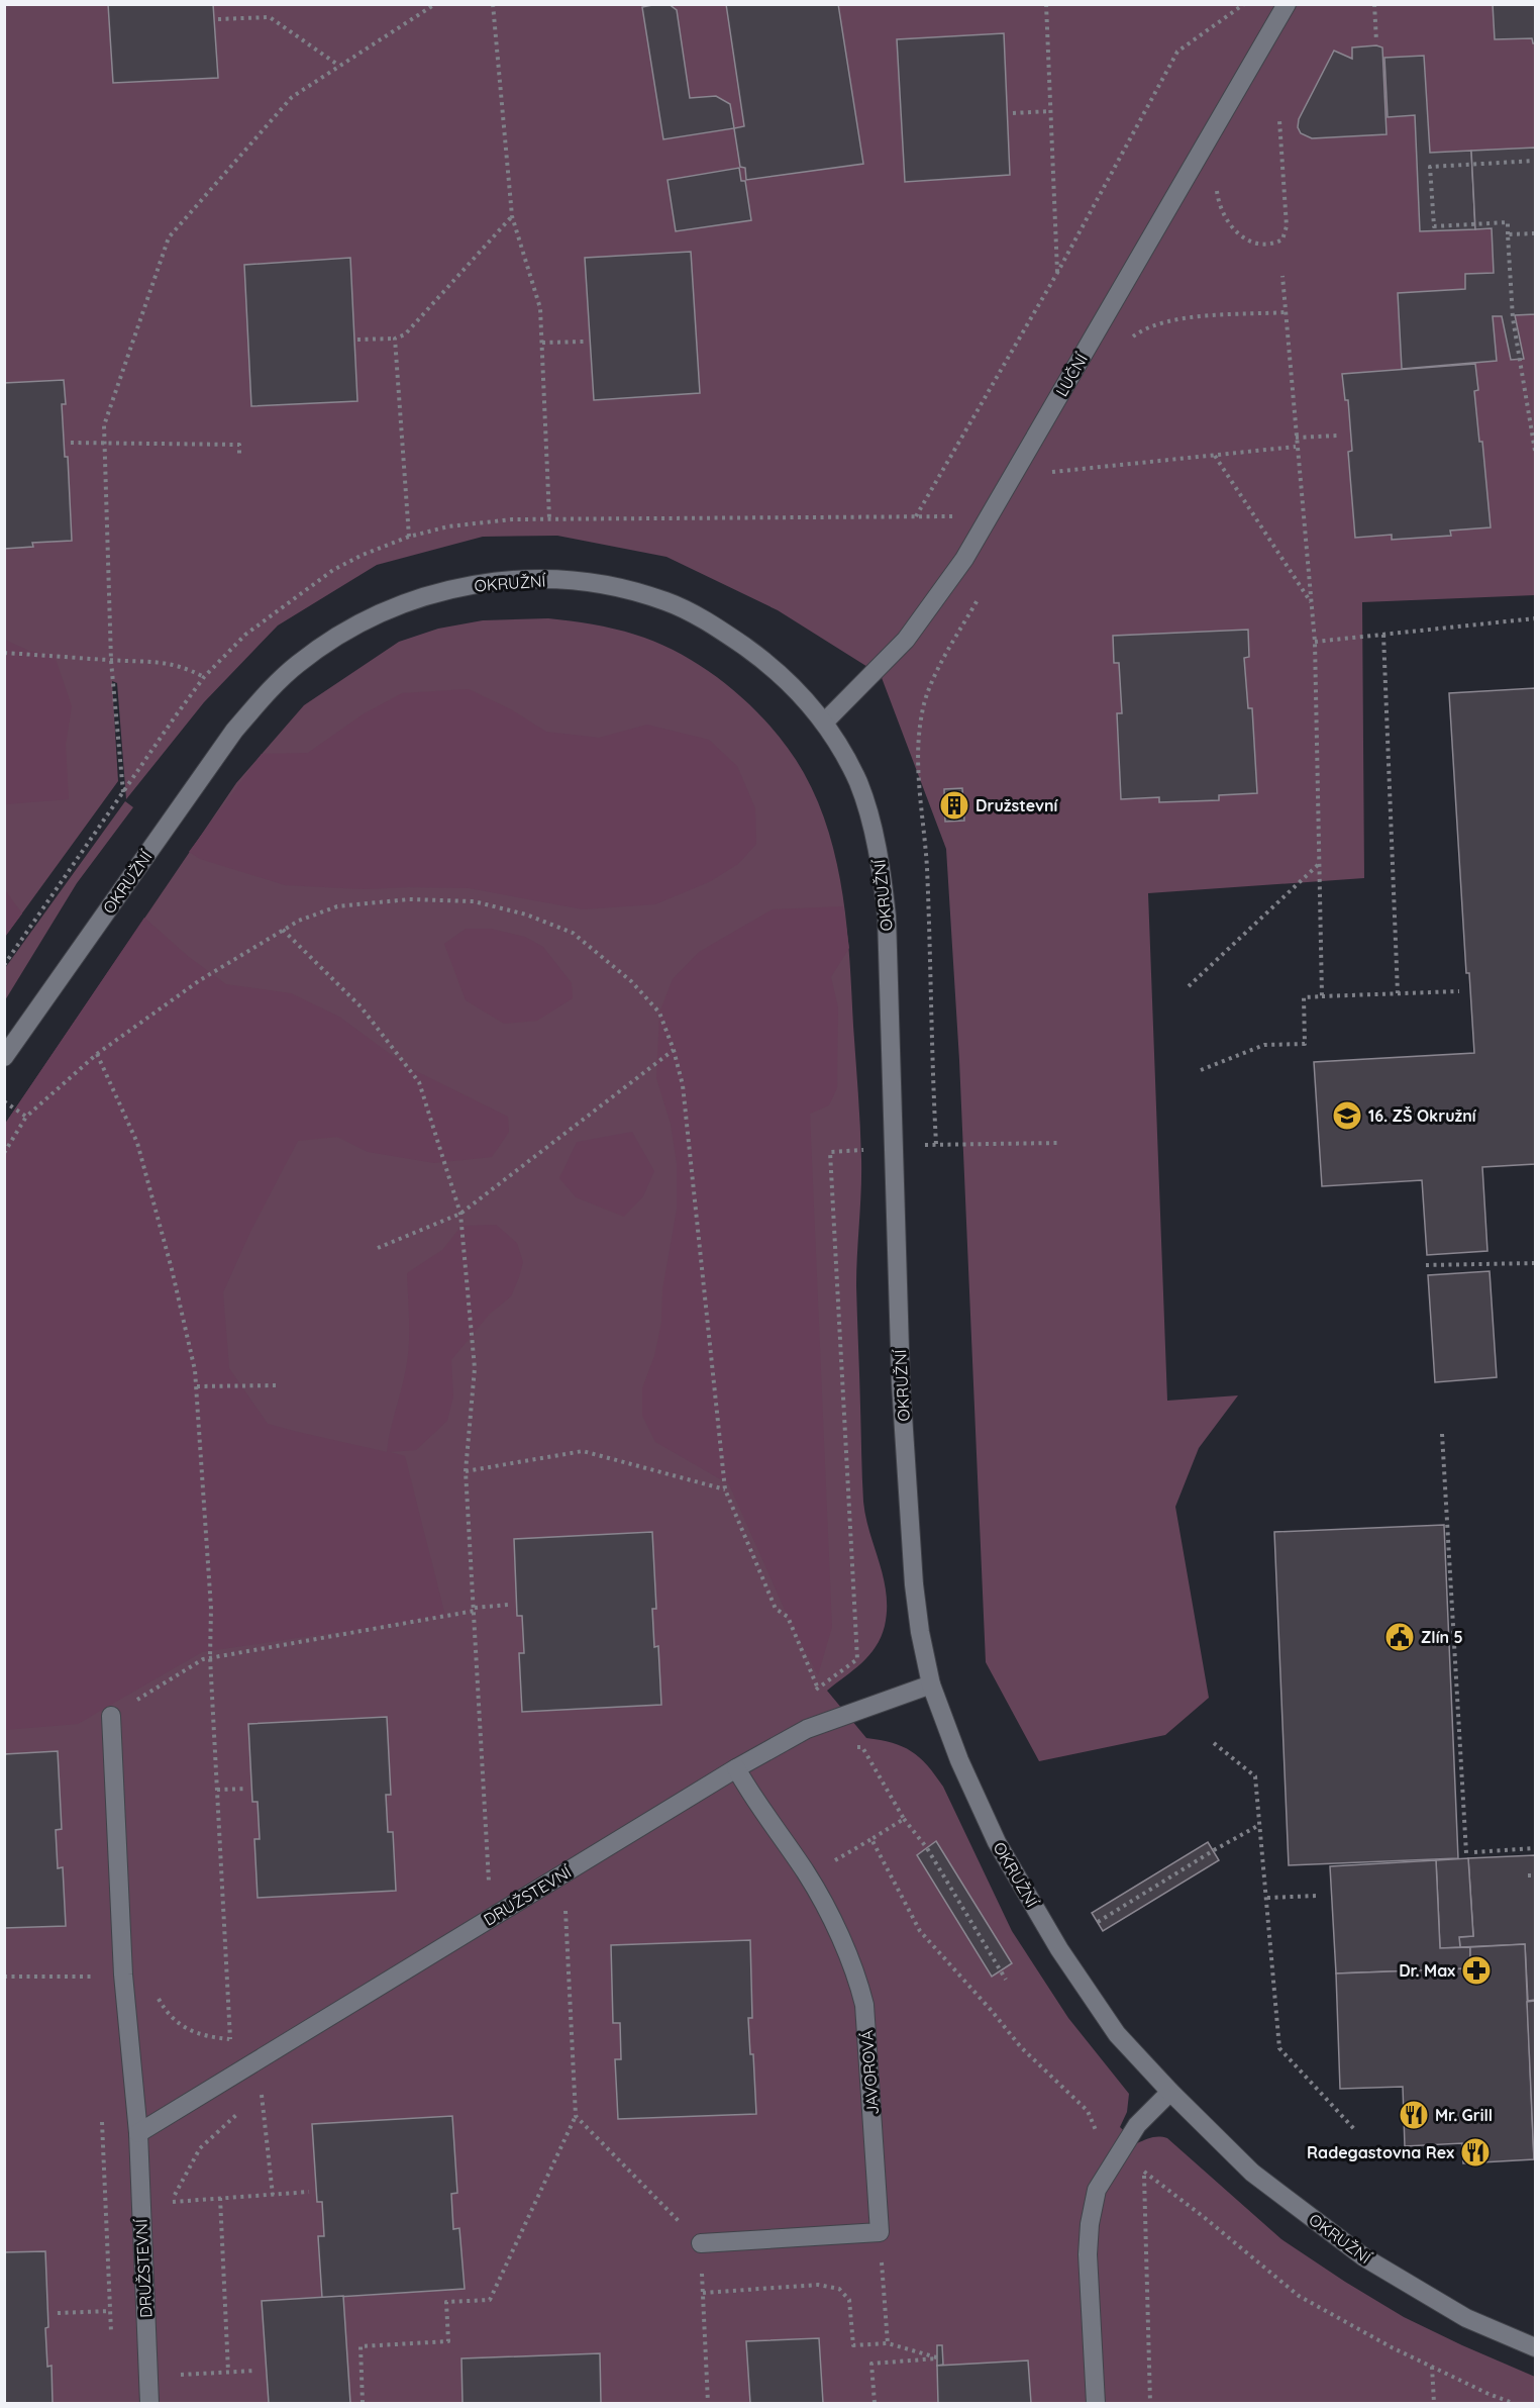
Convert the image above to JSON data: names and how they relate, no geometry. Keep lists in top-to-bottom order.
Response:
{
  "streets": {
    "street": [
      "LUČNÍ",
      "OKRUŽNÍ",
      "DRUŽSTEVNÍ",
      "JAVOROVÁ"
    ]
  },
  "crossings": [
    ["LUČNÍ", "OKRUŽNÍ"],
    ["OKRUŽNÍ", "DRUŽSTEVNÍ"],
    ["DRUŽSTEVNÍ", "JAVOROVÁ"]
  ],
  "places": {
    "building": ["Družstevní"],
    "school or university": ["16. ZŠ Okružní"],
    "public building": ["Zlín 5"],
    "pharmacy": ["Dr. Max"],
    "restaurant": ["Mr. Grill", "Radegastovna Rex"]
  }
}
